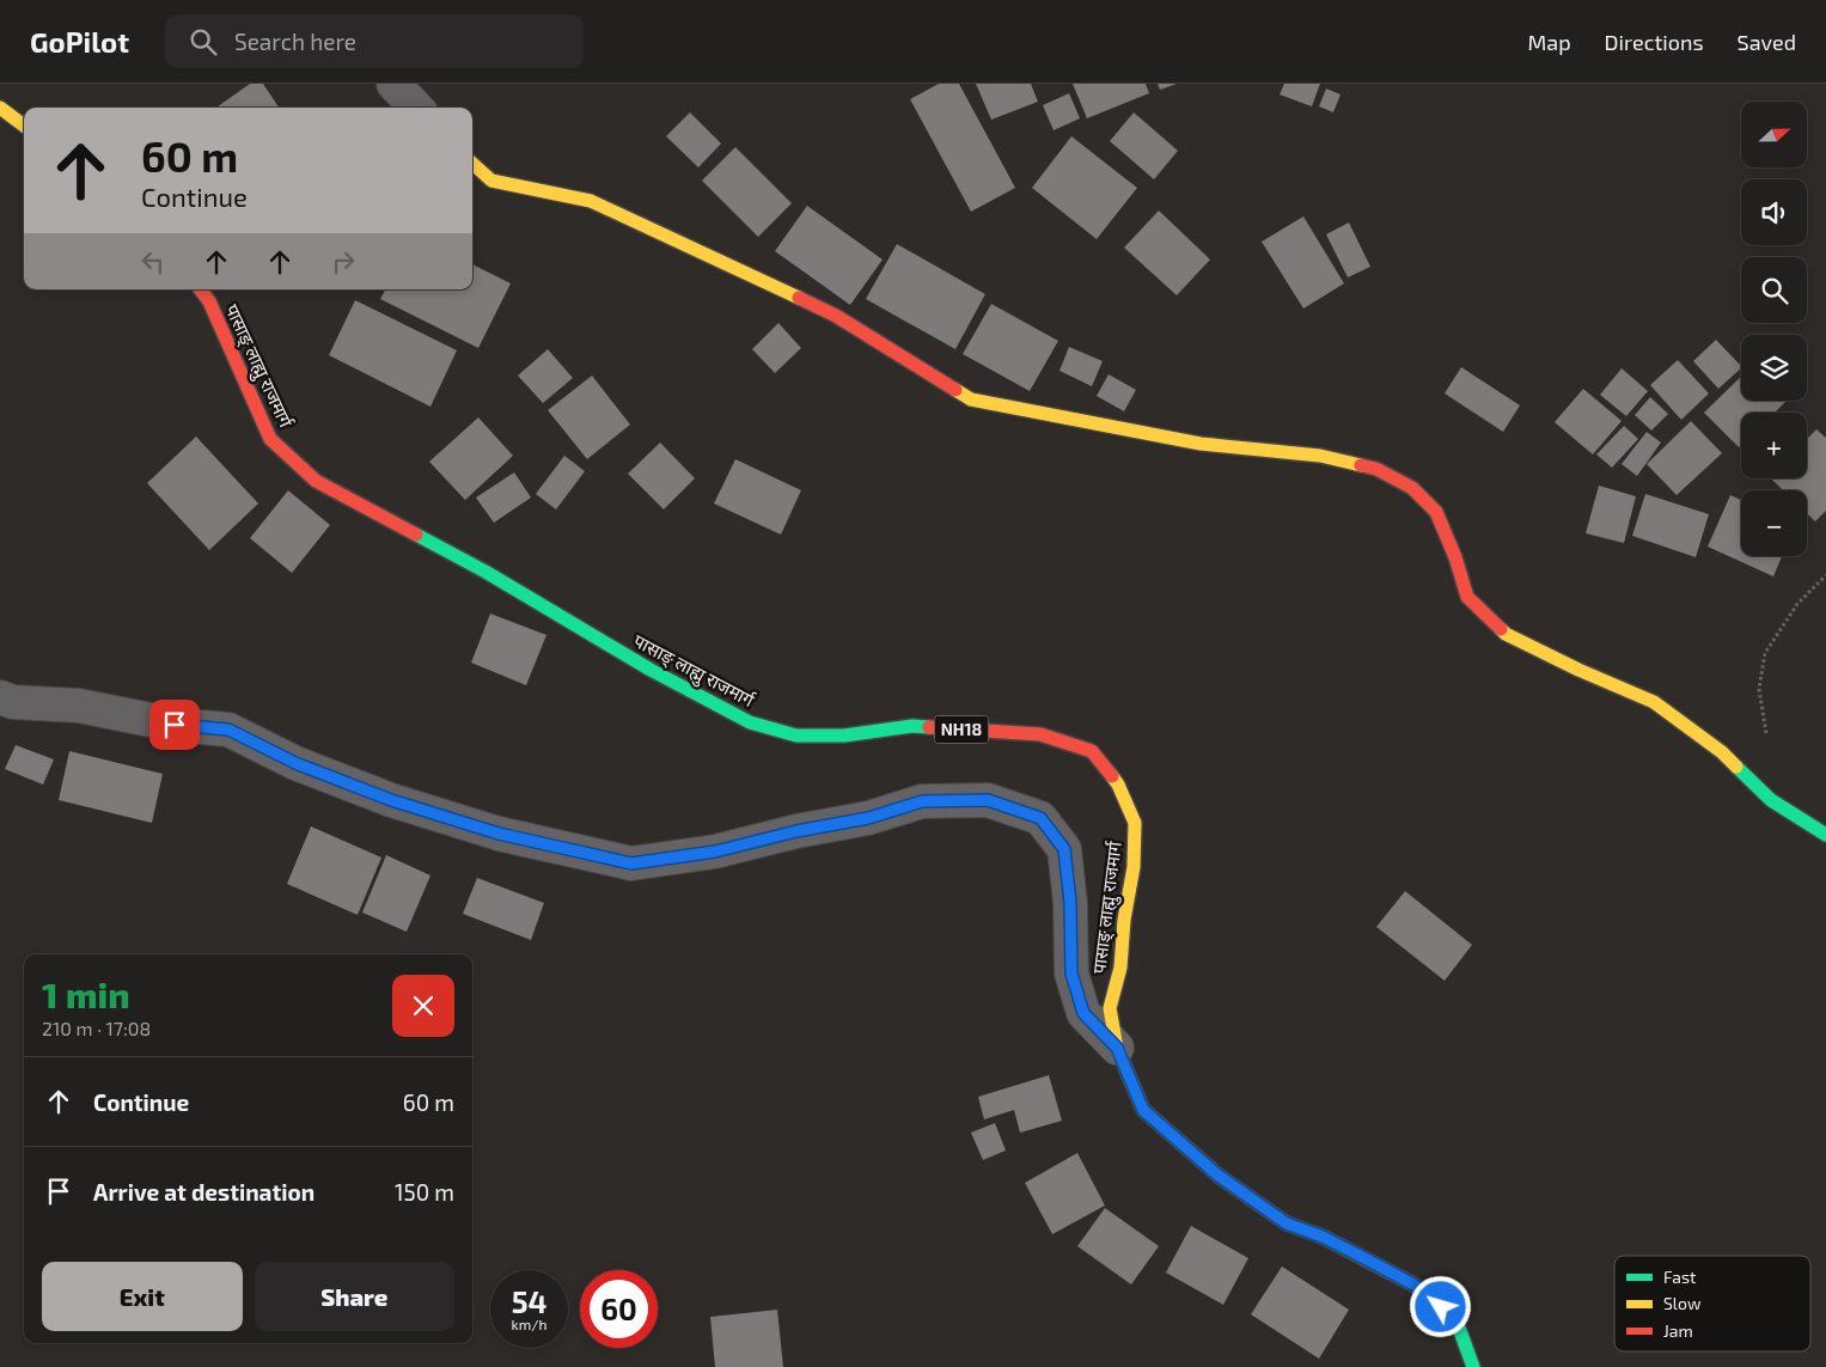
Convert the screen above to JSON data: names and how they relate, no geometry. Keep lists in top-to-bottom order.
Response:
{
  "streets": {
    "main road": ["पासाङ् लाह्मु राजमार्ग", "NH18"]
  },
  "legend": ["Fast", "Slow", "Jam"],
  "north": "right",
  "page": {
    "header": "GoPilot",
    "search": "Search here",
    "nav": ["Map", "Directions", "Saved"],
    "map_buttons": ["+", "−"],
    "turn": ["60 m", "Continue"],
    "heading": ["1 min", "210 m · 17:08"],
    "list": [
      {
        "name": "Continue",
        "value": "60 m"
      },
      {
        "name": "Arrive at destination",
        "value": "150 m"
      }
    ],
    "buttons": ["Exit", "Share"],
    "speed": "54 km/h",
    "limit": "60"
  }
}
